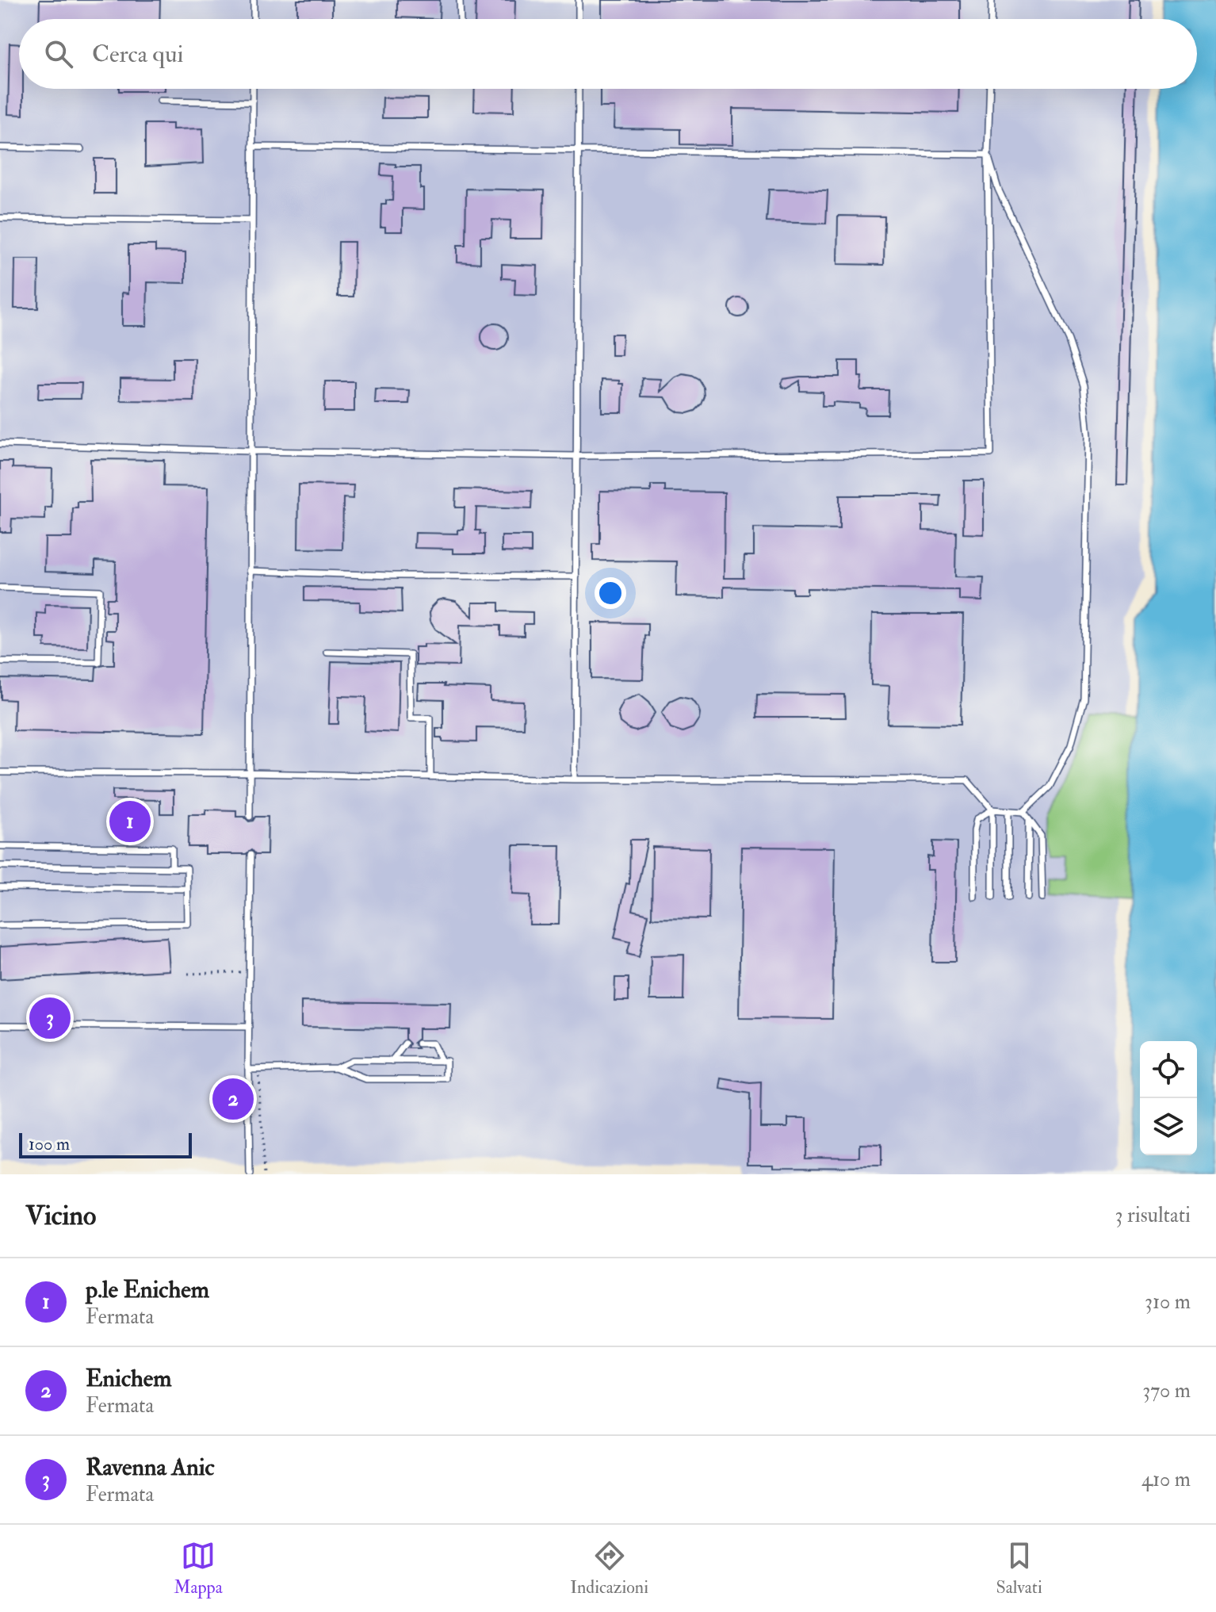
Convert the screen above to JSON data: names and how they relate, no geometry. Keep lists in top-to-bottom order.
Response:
{
  "scale_bar": "100 m",
  "page": {
    "search": "Cerca qui",
    "pins": ["1", "3", "2"],
    "scale": "100 m",
    "heading": ["Vicino", "3 risultati"],
    "list": [
      {
        "mark": "1",
        "name": "p.le Enichem",
        "note": "Fermata",
        "value": "310 m"
      },
      {
        "mark": "2",
        "name": "Enichem",
        "note": "Fermata",
        "value": "370 m"
      },
      {
        "mark": "3",
        "name": "Ravenna Anic",
        "note": "Fermata",
        "value": "410 m"
      }
    ],
    "nav": ["Mappa", "Indicazioni", "Salvati"]
  }
}
